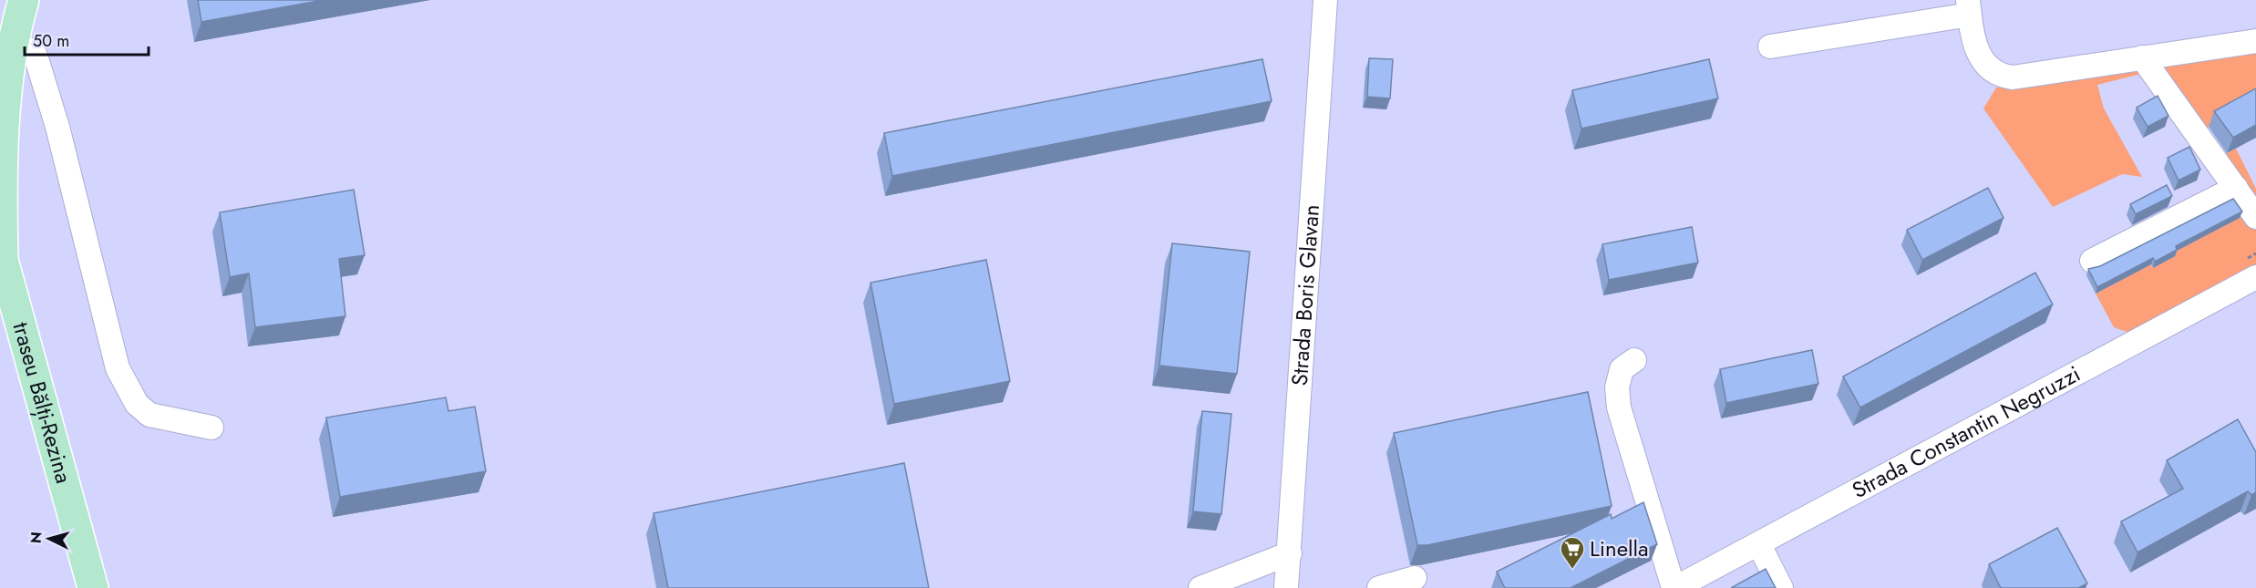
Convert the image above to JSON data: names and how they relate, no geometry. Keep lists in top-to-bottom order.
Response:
{
  "streets": {
    "main road": ["traseu Bălți-Rezina"],
    "street": ["Strada Boris Glavan", "Strada Constantin Negruzzi"]
  },
  "places": {
    "supermarket": ["Linella"]
  },
  "scale_bar": "50 m",
  "north": "left"
}
